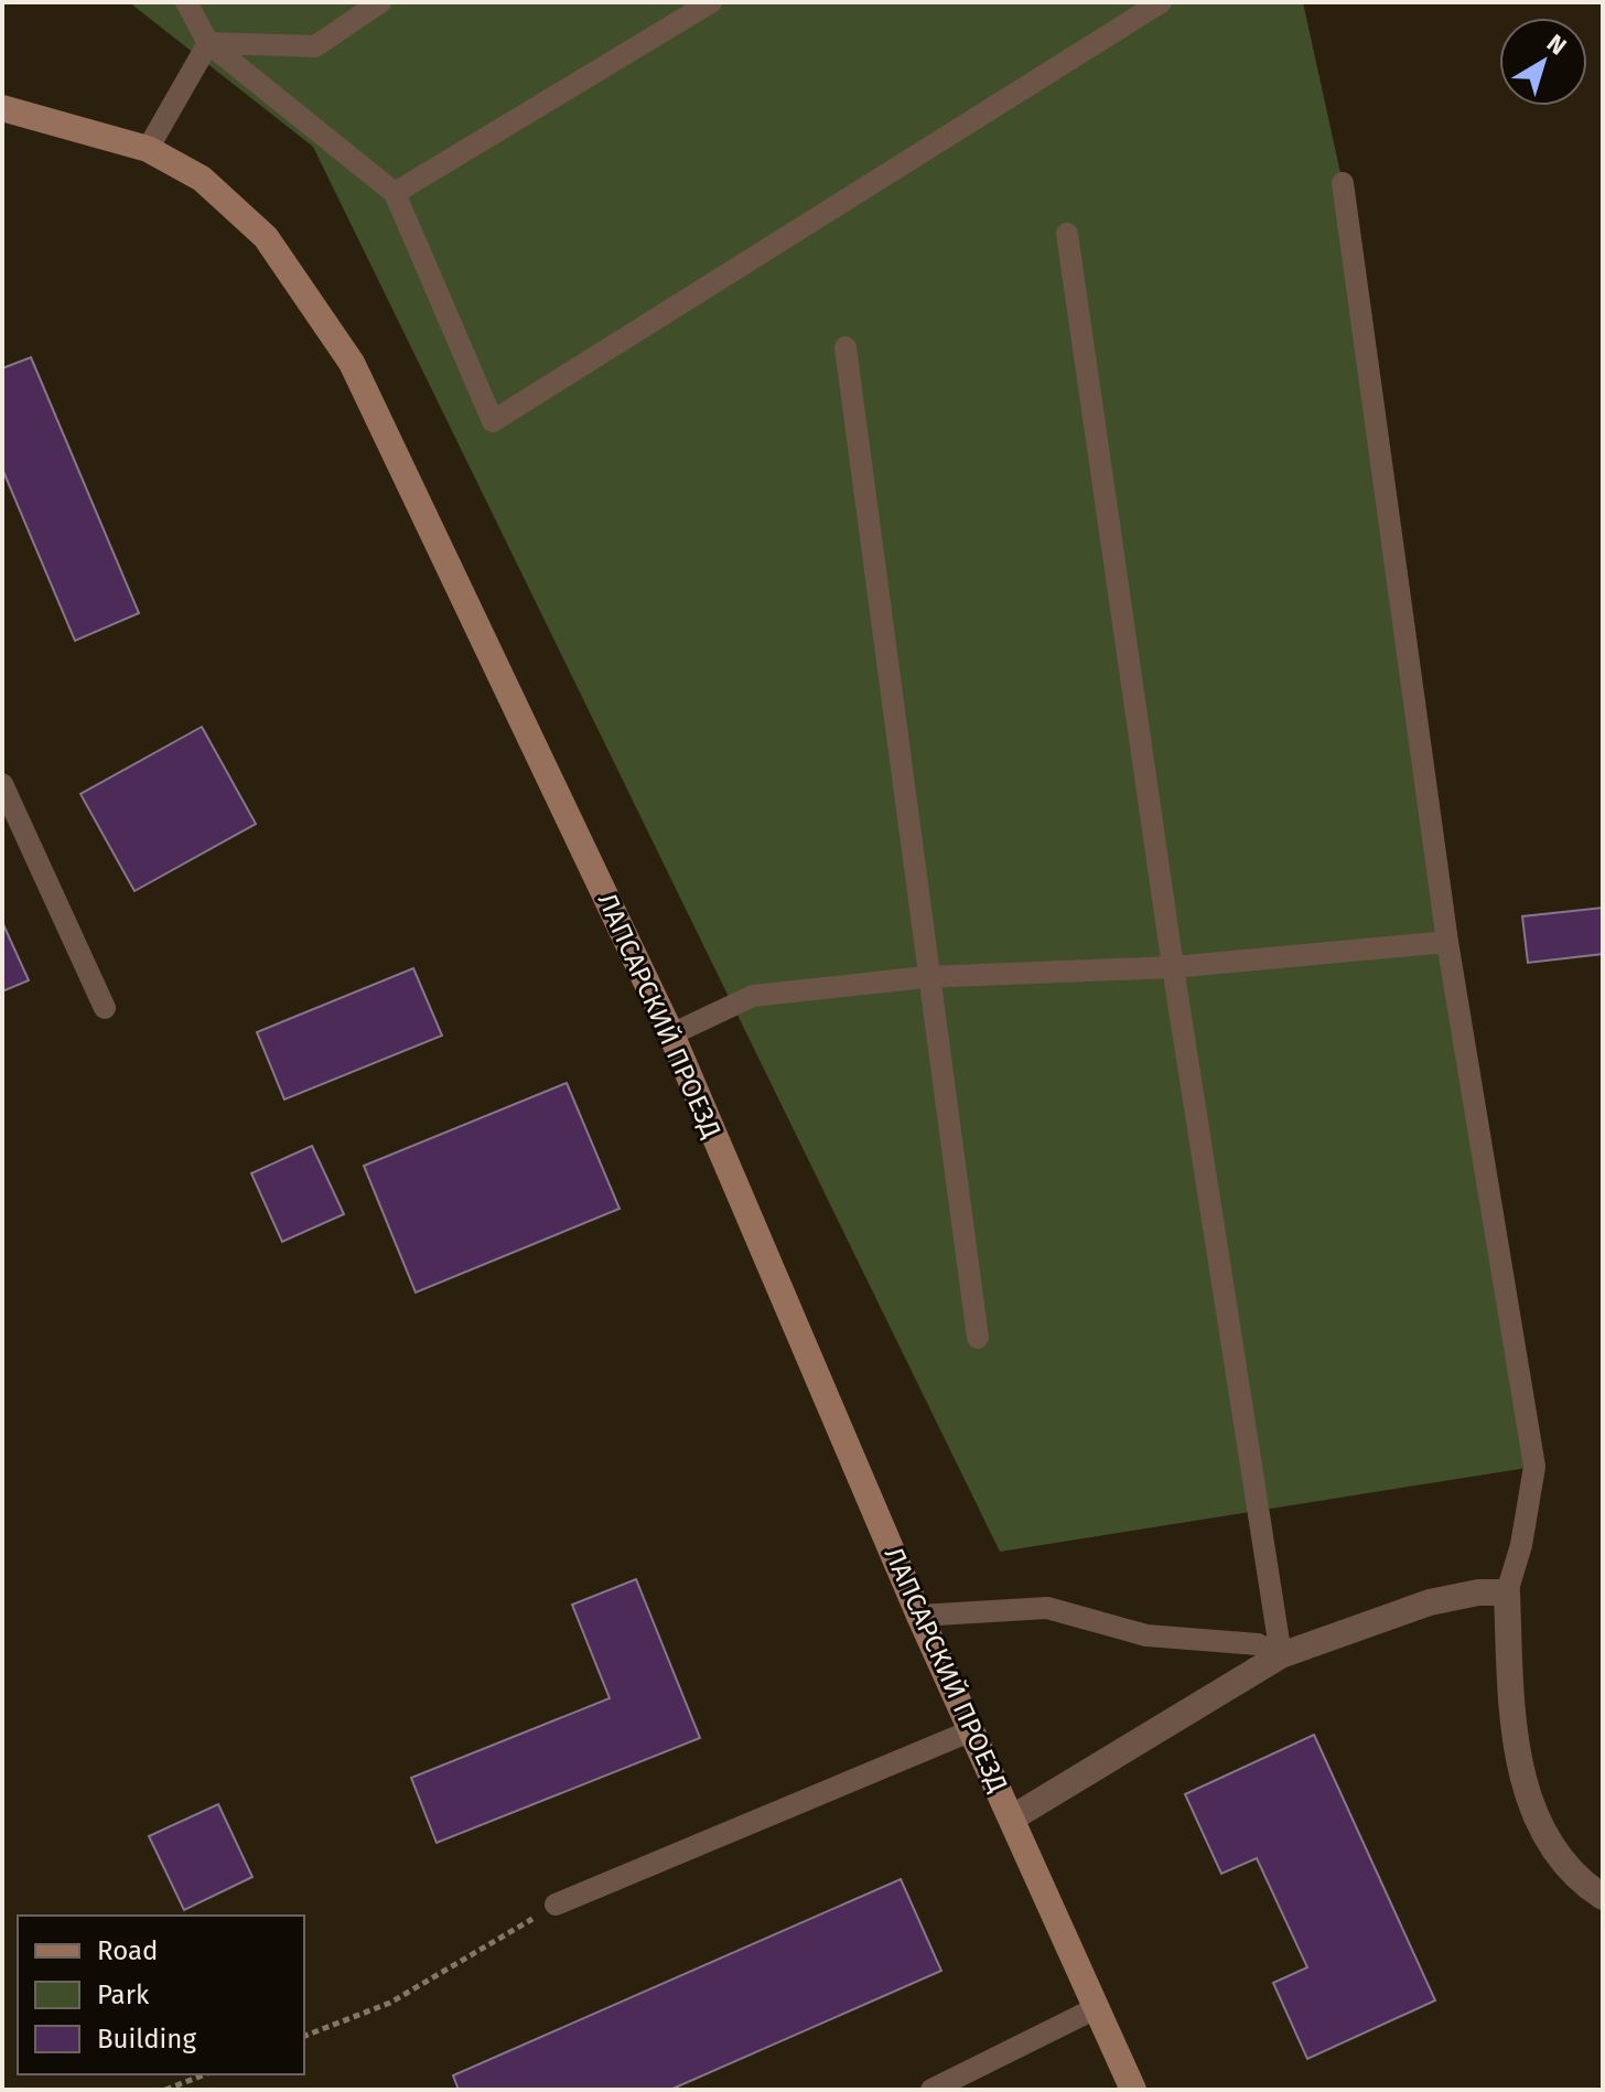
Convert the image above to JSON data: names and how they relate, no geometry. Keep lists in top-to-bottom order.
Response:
{
  "streets": {
    "street": ["ЛАПСАРСКИЙ ПРОЕЗД"]
  },
  "legend": ["Road", "Park", "Building"],
  "north": "top right"
}
